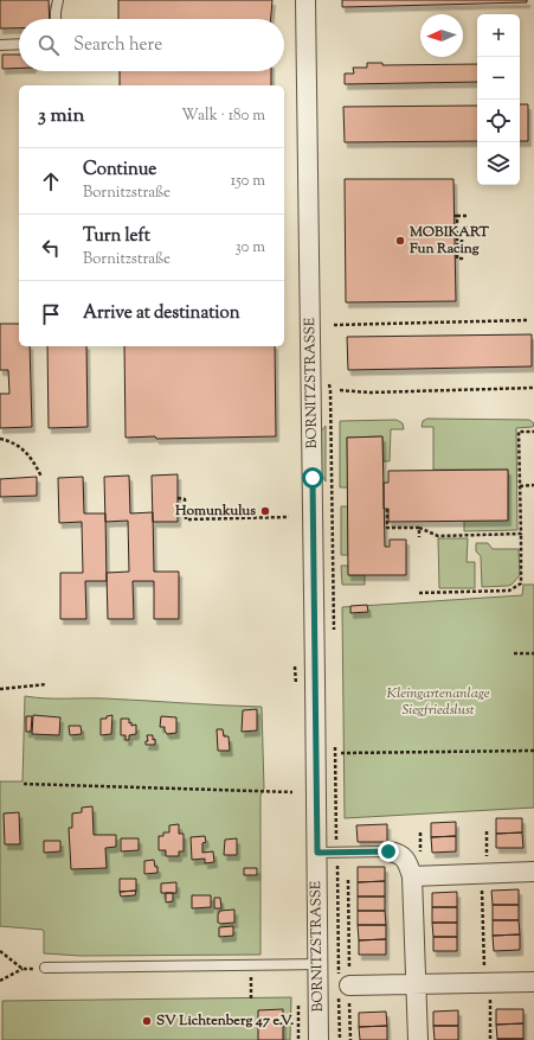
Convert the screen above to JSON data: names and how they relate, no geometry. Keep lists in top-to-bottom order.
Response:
{
  "streets": {
    "street": ["BORNITZSTRASSE"]
  },
  "parks": ["Kleingartenanlage Siegfriedslust"],
  "places": ["MOBIKART Fun Racing", "Homunkulus", "SV Lichtenberg 47 e.V."],
  "north": "left",
  "page": {
    "map_buttons": ["+", "−"],
    "search": "Search here",
    "heading": ["3 min", "Walk · 180 m"],
    "list": [
      ["Continue", "Bornitzstraße", "150 m"],
      ["Turn left", "Bornitzstraße", "30 m"],
      "Arrive at destination"
    ]
  }
}
